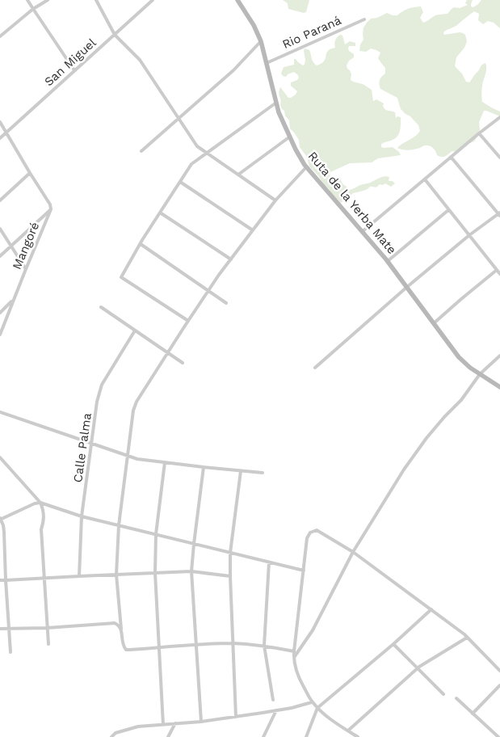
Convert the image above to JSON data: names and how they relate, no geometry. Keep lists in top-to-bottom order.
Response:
{
  "streets": {
    "main road": ["Ruta de la Yerba Mate"],
    "street": [
      "Rio Paraná",
      "San Miguel",
      "Mangoré",
      "Calle Palma"
    ]
  },
  "crossings": [
    ["Rio Paraná", "Ruta de la Yerba Mate"]
  ]
}
